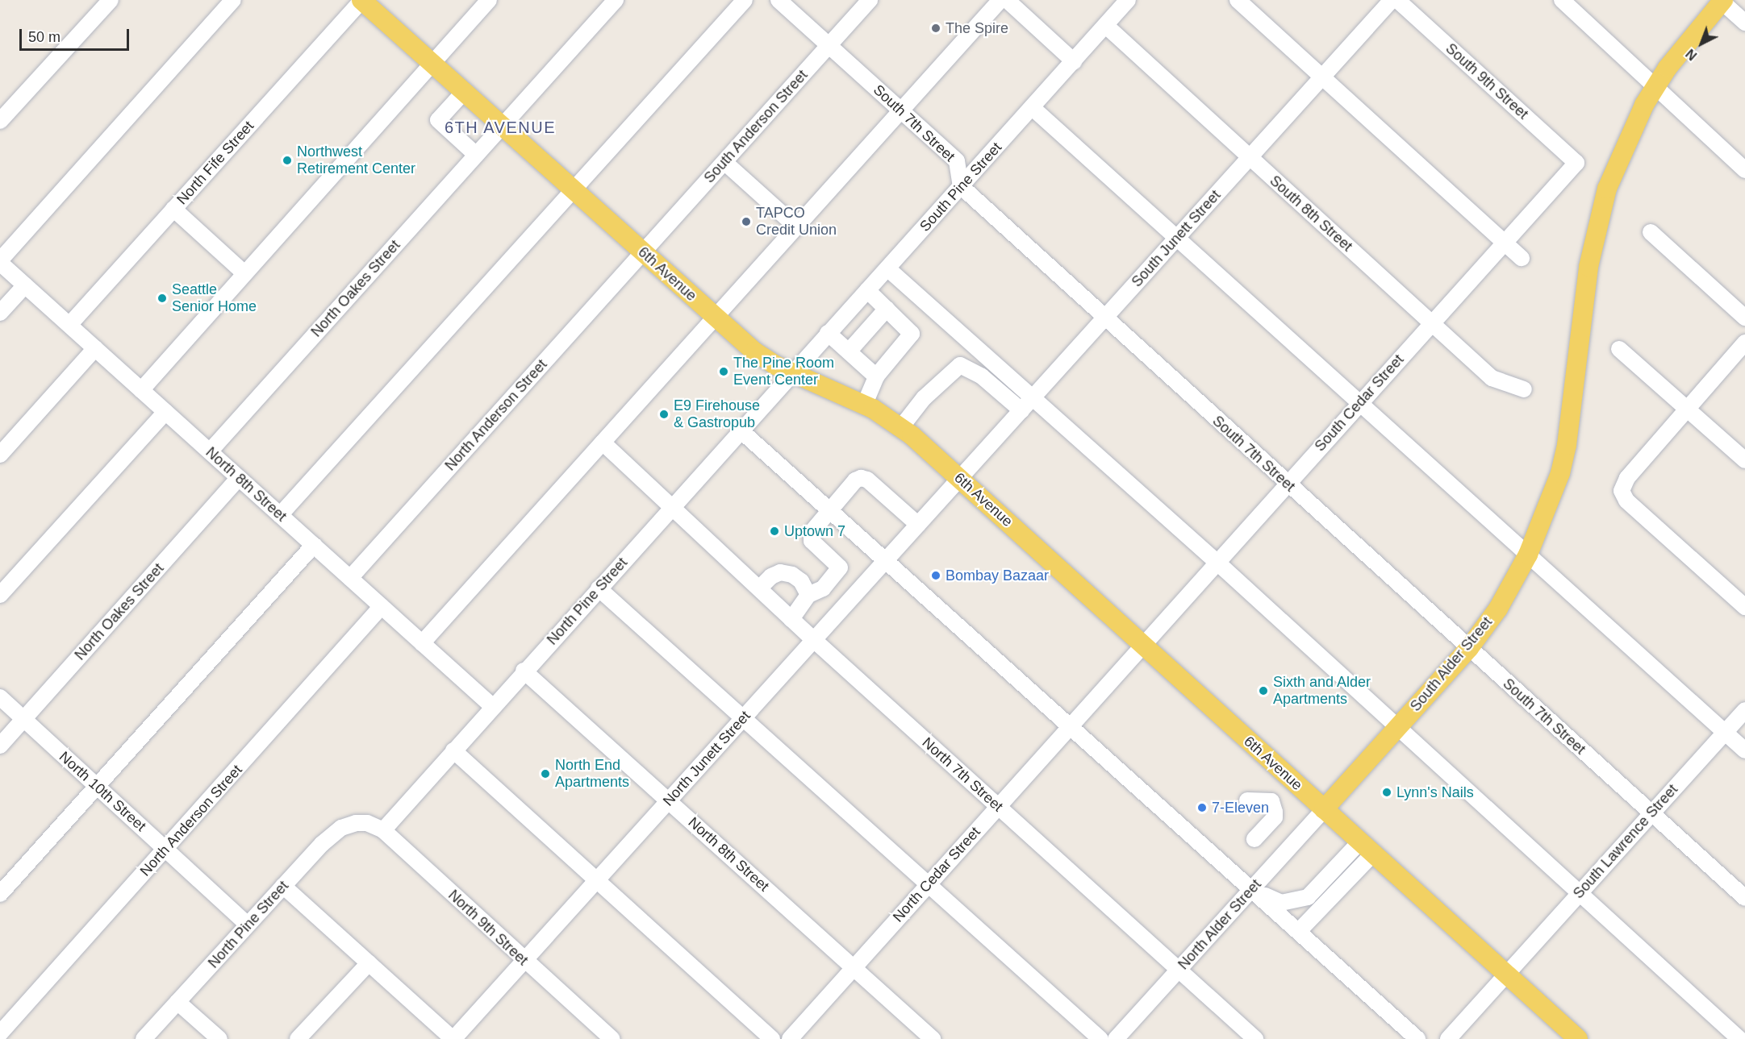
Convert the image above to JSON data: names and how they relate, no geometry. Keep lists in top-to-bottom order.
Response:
{
  "streets": {
    "main road": ["6th Avenue", "South Alder Street"],
    "street": [
      "South 9th Street",
      "South 7th Street",
      "South Anderson Street",
      "North Fife Street",
      "South Pine Street",
      "South 8th Street",
      "South Junett Street",
      "North Oakes Street",
      "South Cedar Street",
      "North Anderson Street",
      "North 8th Street",
      "North Pine Street",
      "North Junett Street",
      "North 7th Street",
      "North 10th Street",
      "South Lawrence Street",
      "North Cedar Street",
      "North Alder Street",
      "North 9th Street"
    ]
  },
  "crossings": [
    ["South 9th Street", "South Cedar Street"],
    ["South 7th Street", "South Anderson Street"],
    ["South 7th Street", "South Pine Street"],
    ["South 7th Street", "South Junett Street"],
    ["South 7th Street", "South Cedar Street"],
    ["South 7th Street", "South Alder Street"],
    ["South 7th Street", "South Lawrence Street"],
    ["South Anderson Street", "6th Avenue"],
    ["South Anderson Street", "North Anderson Street"],
    ["North Fife Street", "6th Avenue"],
    ["North Fife Street", "North 8th Street"],
    ["South Pine Street", "South 8th Street"],
    ["South Pine Street", "6th Avenue"],
    ["South Pine Street", "North Pine Street"],
    ["South 8th Street", "South Junett Street"],
    ["South 8th Street", "South Cedar Street"],
    ["South Junett Street", "6th Avenue"],
    ["South Junett Street", "North Junett Street"],
    ["6th Avenue", "North Oakes Street"],
    ["6th Avenue", "South Cedar Street"],
    ["6th Avenue", "North Anderson Street"],
    ["6th Avenue", "North Pine Street"],
    ["6th Avenue", "South Alder Street"],
    ["6th Avenue", "North Junett Street"],
    ["6th Avenue", "South Lawrence Street"],
    ["6th Avenue", "North Cedar Street"],
    ["6th Avenue", "North Alder Street"],
    ["North Oakes Street", "North 8th Street"],
    ["North Oakes Street", "North 10th Street"],
    ["South Cedar Street", "North Cedar Street"],
    ["North Anderson Street", "North 8th Street"],
    ["North Anderson Street", "North 10th Street"],
    ["North 8th Street", "North Pine Street"],
    ["North 8th Street", "North Junett Street"],
    ["North 8th Street", "North Cedar Street"],
    ["North Pine Street", "North 7th Street"],
    ["North Pine Street", "North 10th Street"],
    ["North Pine Street", "North 9th Street"],
    ["South Alder Street", "North Alder Street"],
    ["North Junett Street", "North 7th Street"],
    ["North Junett Street", "North 9th Street"],
    ["North 7th Street", "North Cedar Street"],
    ["North 7th Street", "North Alder Street"]
  ],
  "districts": ["6TH AVENUE"],
  "places": [
    "The Spire",
    "Northwest Retirement Center",
    "TAPCO Credit Union",
    "Seattle Senior Home",
    "The Pine Room Event Center",
    "E9 Firehouse & Gastropub",
    "Uptown 7",
    "Bombay Bazaar",
    "Sixth and Alder Apartments",
    "North End Apartments",
    "Lynn's Nails",
    "7-Eleven"
  ],
  "scale_bar": "50 m",
  "north": "bottom left"
}
